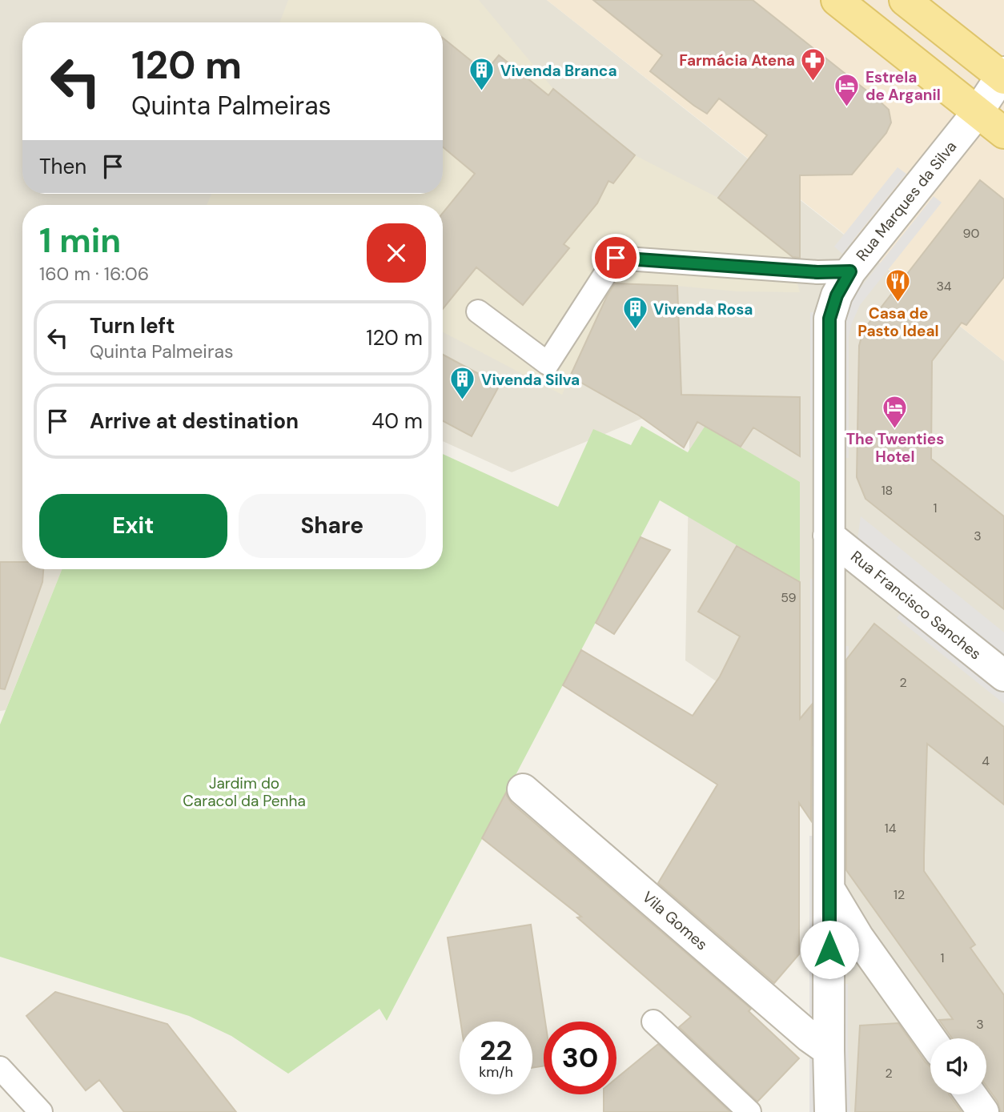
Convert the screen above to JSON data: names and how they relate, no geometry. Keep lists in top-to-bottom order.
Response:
{
  "streets": {
    "street": ["Rua Marques da Silva", "Rua Francisco Sanches", "Vila Gomes"]
  },
  "crossings": [
    ["Rua Marques da Silva", "Rua Francisco Sanches"],
    ["Rua Marques da Silva", "Vila Gomes"]
  ],
  "parks": ["Jardim do Caracol da Penha"],
  "places": {
    "pharmacy": ["Farmácia Atena"],
    "building": ["Vivenda Branca", "Vivenda Rosa", "Vivenda Silva"],
    "hotel": ["Estrela de Arganil", "The Twenties Hotel"],
    "restaurant": ["Casa de Pasto Ideal"]
  },
  "house_numbers": [
    "90",
    "34",
    "18",
    "1",
    "3",
    "59",
    "2",
    "4",
    "14",
    "12",
    "1",
    "3",
    "2"
  ],
  "page": {
    "turn": ["120 m", "Quinta Palmeiras"],
    "then": "Then",
    "heading": ["1 min", "160 m · 16:06"],
    "list": [
      {
        "name": "Turn left",
        "note": "Quinta Palmeiras",
        "value": "120 m"
      },
      {
        "name": "Arrive at destination",
        "value": "40 m"
      }
    ],
    "buttons": ["Exit", "Share"],
    "speed": "22 km/h",
    "limit": "30"
  }
}
